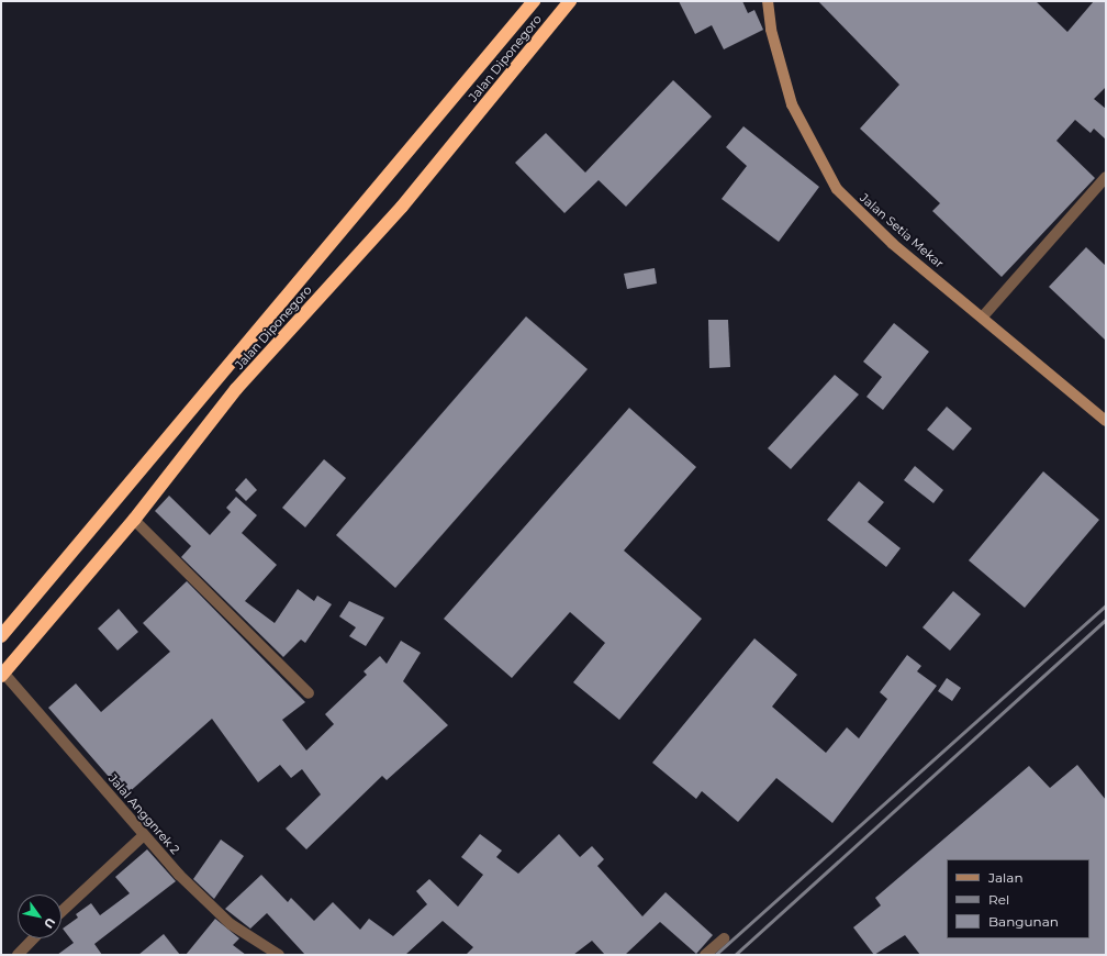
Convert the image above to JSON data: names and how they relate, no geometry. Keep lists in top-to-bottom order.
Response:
{
  "streets": {
    "highway": ["Jalan Diponegoro"],
    "street": ["Jalan Setia Mekar", "Jalal Anggnrek 2"]
  },
  "crossings": [
    ["Jalan Diponegoro", "Jalal Anggnrek 2"]
  ],
  "legend": ["Jalan", "Rel", "Bangunan"],
  "north": "bottom right"
}
